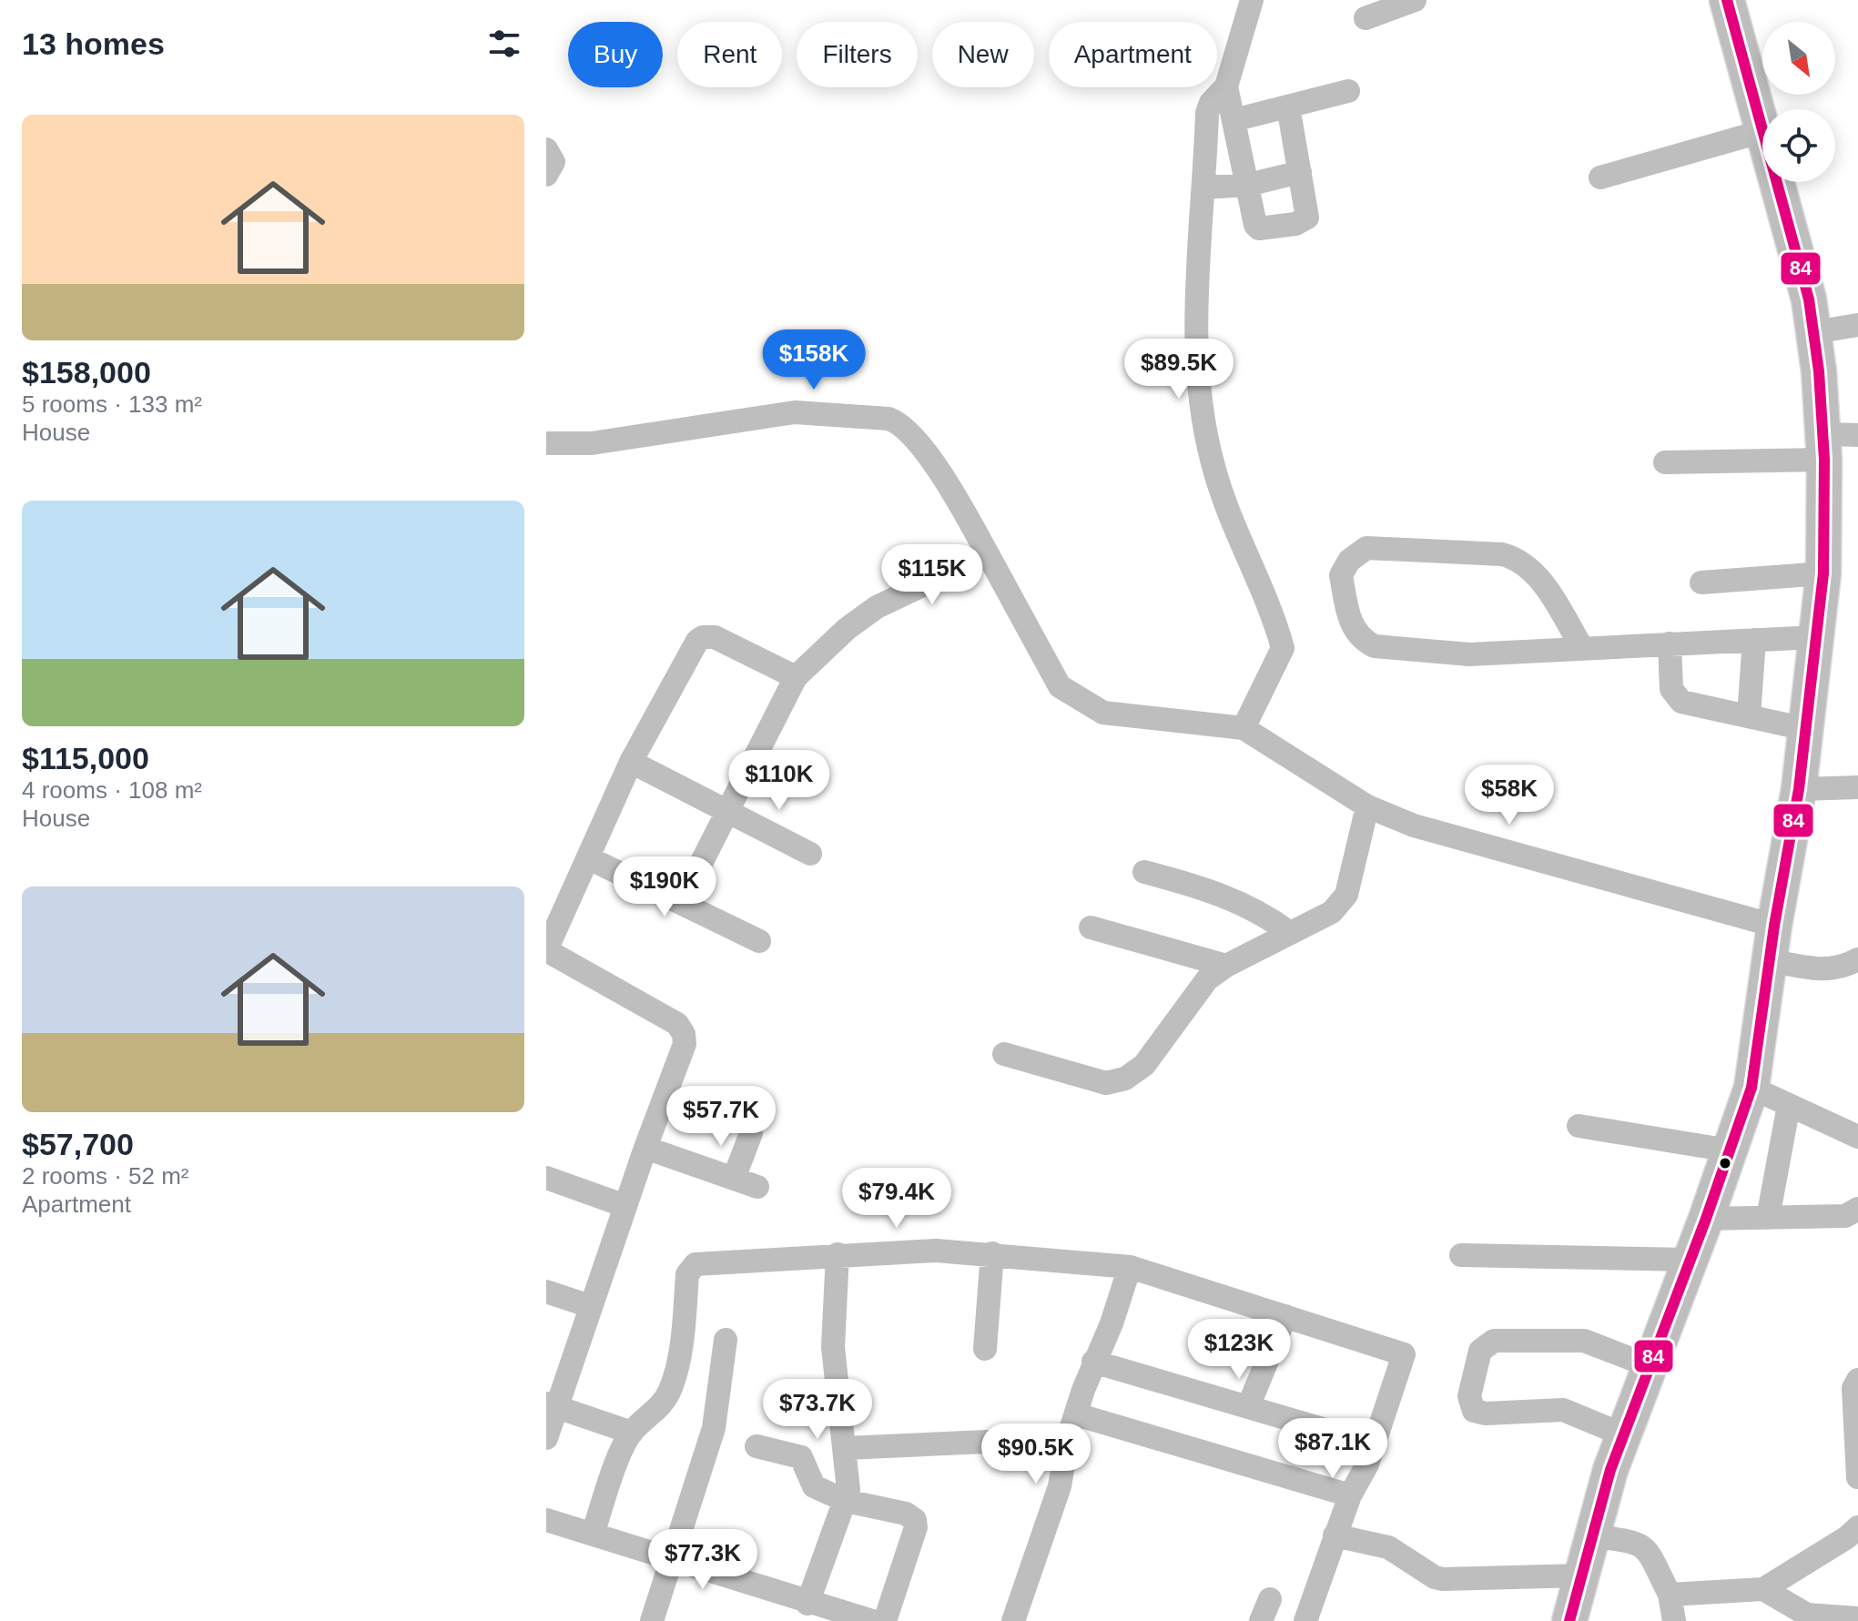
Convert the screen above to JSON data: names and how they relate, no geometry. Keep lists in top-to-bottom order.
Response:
{
  "lines": ["transit line 84"],
  "north": "bottom right",
  "page": {
    "heading": "13 homes",
    "chip": [
      "Buy",
      "Rent",
      "Filters",
      "New",
      "Apartment"
    ],
    "list": [
      {
        "name": "$158,000",
        "note": "5 rooms · 133 m² · House"
      },
      {
        "name": "$115,000",
        "note": "4 rooms · 108 m² · House"
      },
      {
        "name": "$57,700",
        "note": "2 rooms · 52 m² · Apartment"
      }
    ],
    "price": [
      "$158K",
      "$89.5K",
      "$115K",
      "$110K",
      "$58K",
      "$190K",
      "$57.7K",
      "$79.4K",
      "$123K",
      "$73.7K",
      "$87.1K",
      "$90.5K",
      "$77.3K"
    ]
  }
}
